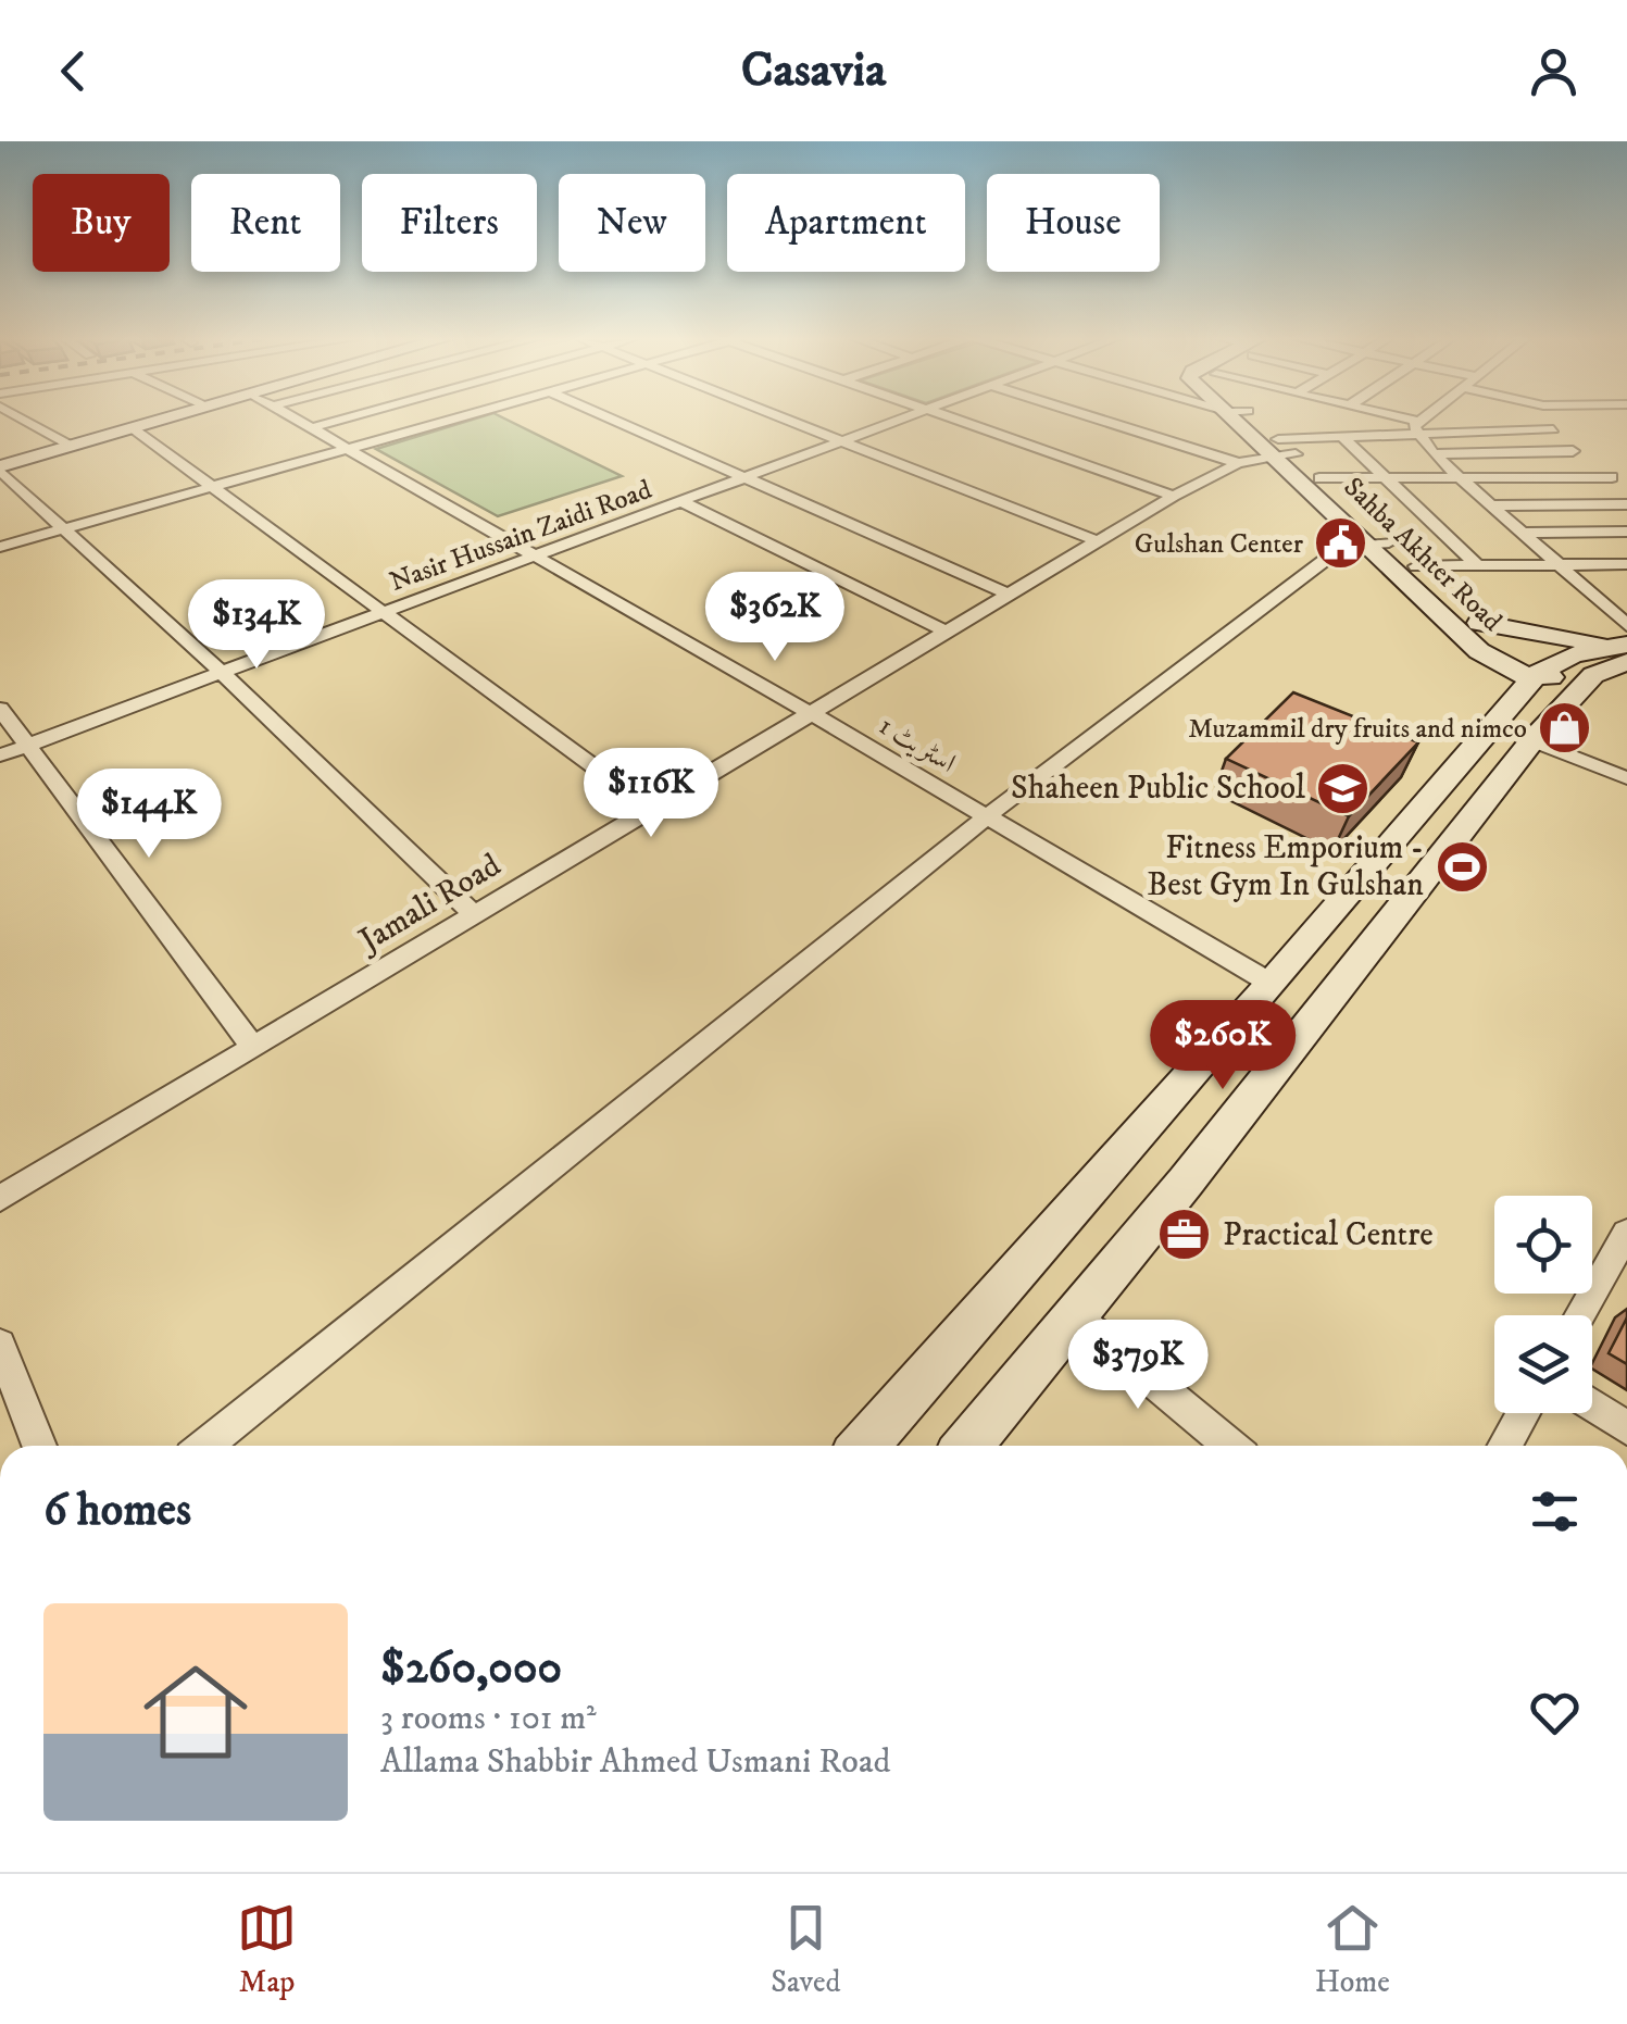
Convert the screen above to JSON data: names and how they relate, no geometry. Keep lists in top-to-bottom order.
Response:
{
  "streets": {
    "main road": ["Sahba Akhter Road"],
    "street": ["Nasir Hussain Zaidi Road", "اسٹریٹ 1", "Jamali Road"]
  },
  "crossings": [
    ["Nasir Hussain Zaidi Road", "اسٹریٹ 1"],
    ["Sahba Akhter Road", "Jamali Road"],
    ["اسٹریٹ 1", "Jamali Road"]
  ],
  "places": {
    "public building": ["Gulshan Center"],
    "shop": ["Muzammil dry fruits and nimco"],
    "school or university": ["Shaheen Public School"],
    "sports": ["Fitness Emporium - Best Gym In Gulshan"],
    "office": ["Practical Centre"]
  },
  "page": {
    "header": "Casavia",
    "chip": [
      "Buy",
      "Rent",
      "Filters",
      "New",
      "Apartment",
      "House"
    ],
    "price": [
      "$362K",
      "$134K",
      "$116K",
      "$144K",
      "$260K",
      "$379K"
    ],
    "heading": "6 homes",
    "list": [
      {
        "name": "$260,000",
        "note": "3 rooms · 101 m² · Allama Shabbir Ahmed Usmani Road"
      }
    ],
    "tabs": ["Map", "Saved", "Home"]
  }
}
